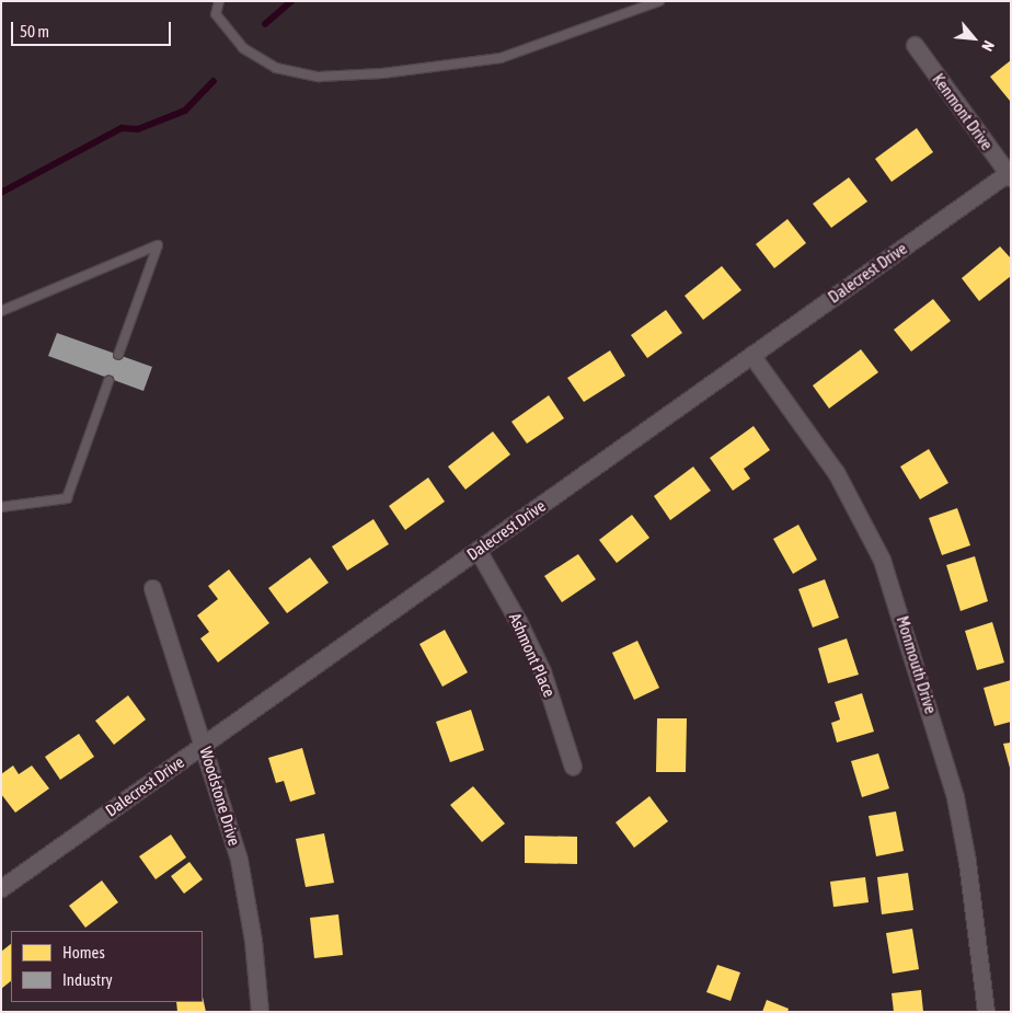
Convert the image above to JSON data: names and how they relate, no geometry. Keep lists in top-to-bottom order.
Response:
{
  "streets": {
    "street": [
      "Kenmont Drive",
      "Dalecrest Drive",
      "Ashmont Place",
      "Monmouth Drive",
      "Woodstone Drive"
    ]
  },
  "crossings": [
    ["Kenmont Drive", "Dalecrest Drive"],
    ["Dalecrest Drive", "Ashmont Place"],
    ["Dalecrest Drive", "Monmouth Drive"],
    ["Dalecrest Drive", "Woodstone Drive"]
  ],
  "legend": ["Homes", "Industry"],
  "scale_bar": "50 m",
  "north": "bottom right"
}
